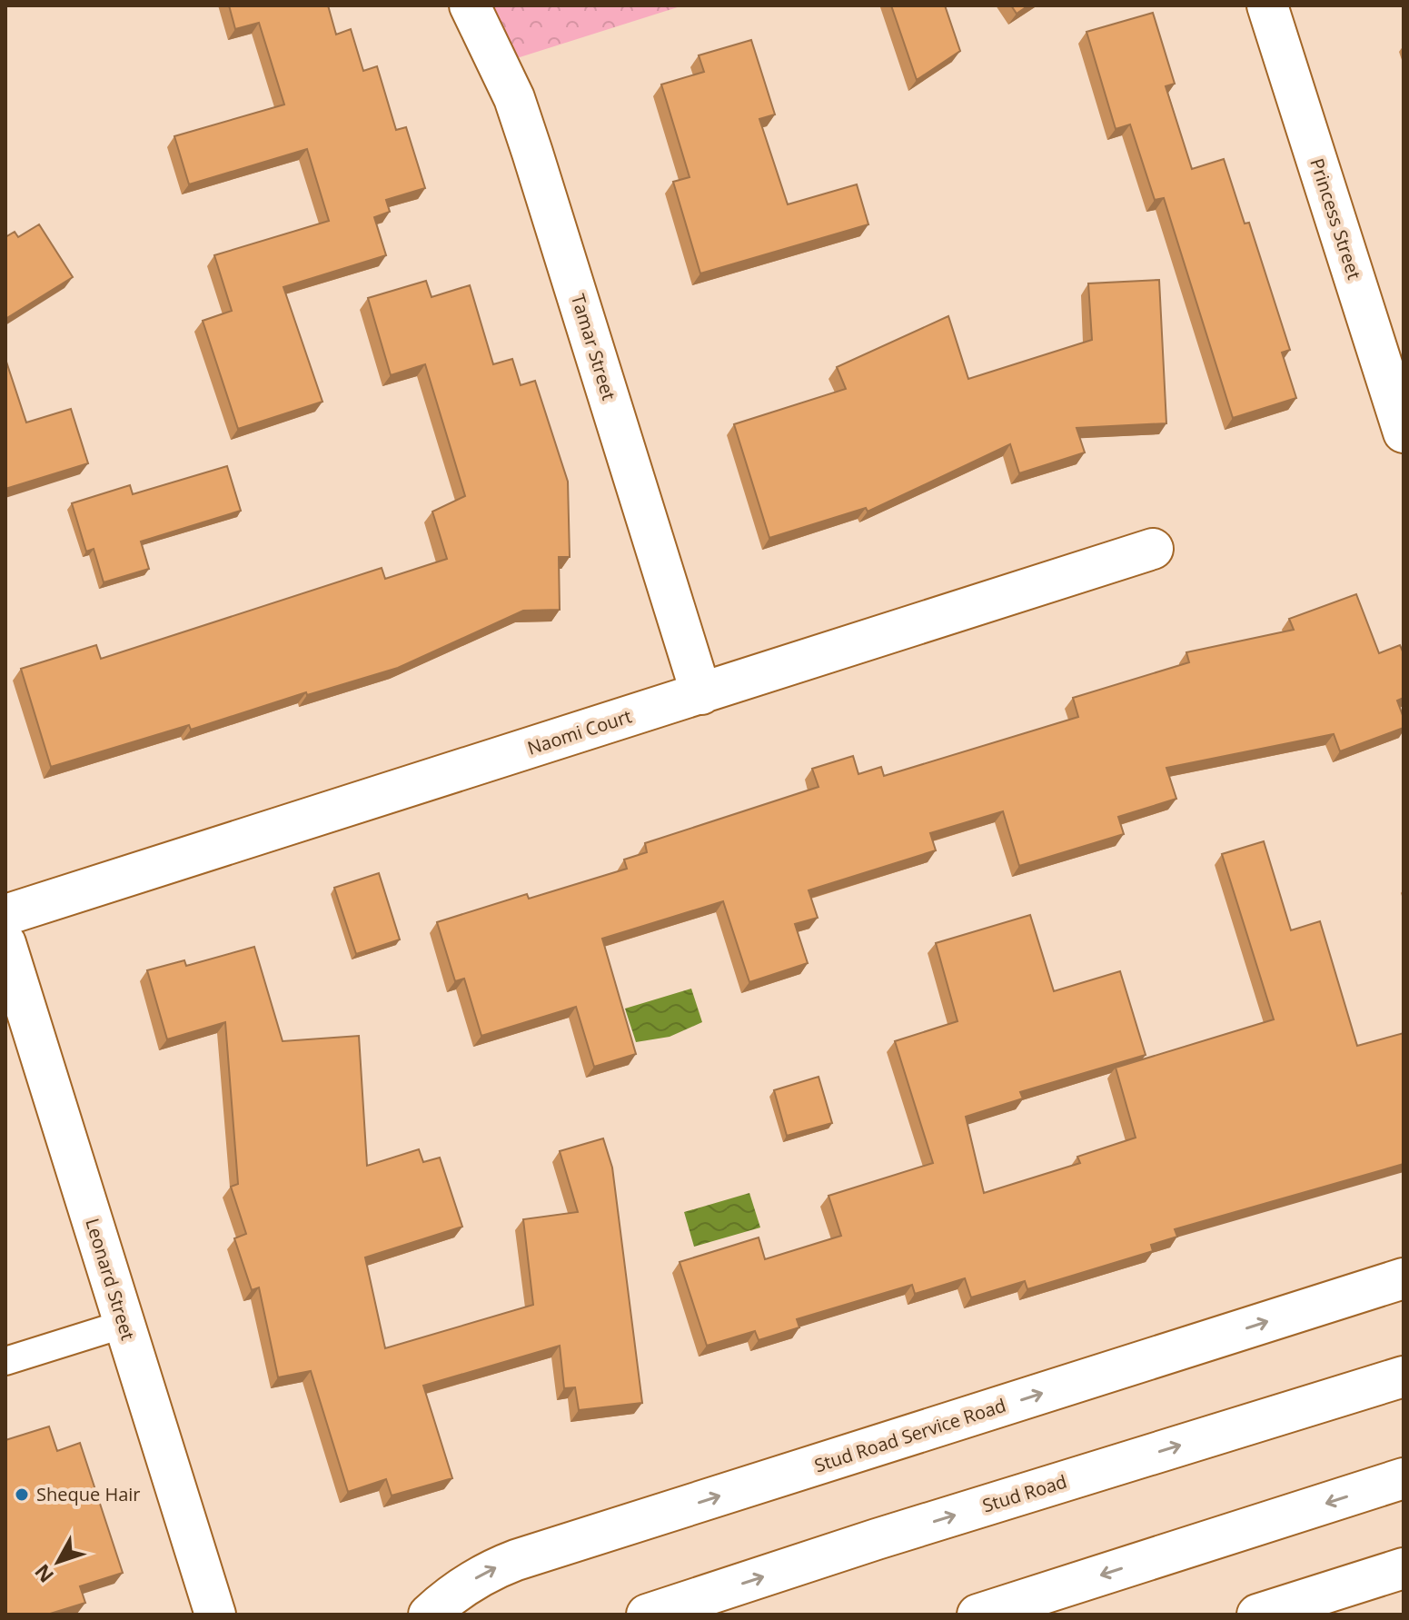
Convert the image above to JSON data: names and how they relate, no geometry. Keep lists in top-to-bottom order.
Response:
{
  "streets": {
    "street": [
      "Princess Street",
      "Tamar Street",
      "Naomi Court",
      "Leonard Street",
      "Stud Road Service Road",
      "Stud Road"
    ]
  },
  "crossings": [
    ["Tamar Street", "Naomi Court"]
  ],
  "places": ["Sheque Hair"],
  "north": "bottom left"
}
